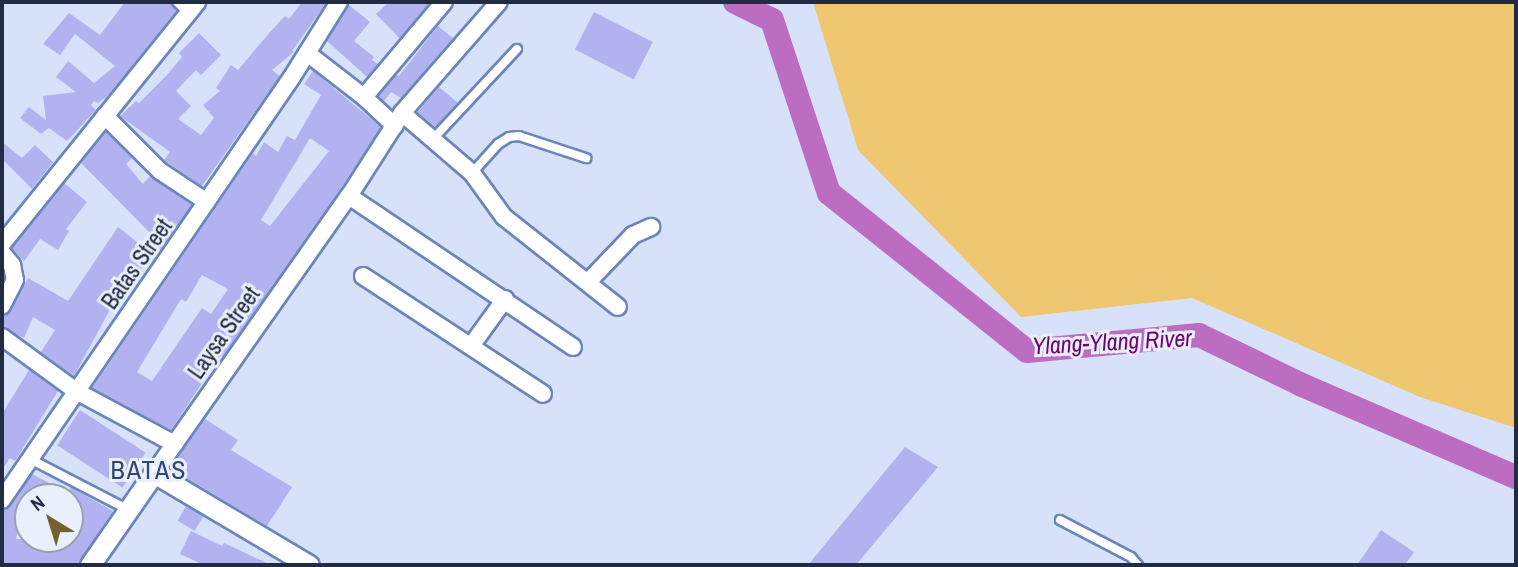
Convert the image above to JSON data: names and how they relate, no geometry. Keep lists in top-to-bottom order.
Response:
{
  "streets": {
    "street": ["Batas Street", "Laysa Street"]
  },
  "districts": ["BATAS"],
  "water": ["Ylang-Ylang River"],
  "north": "top left"
}
